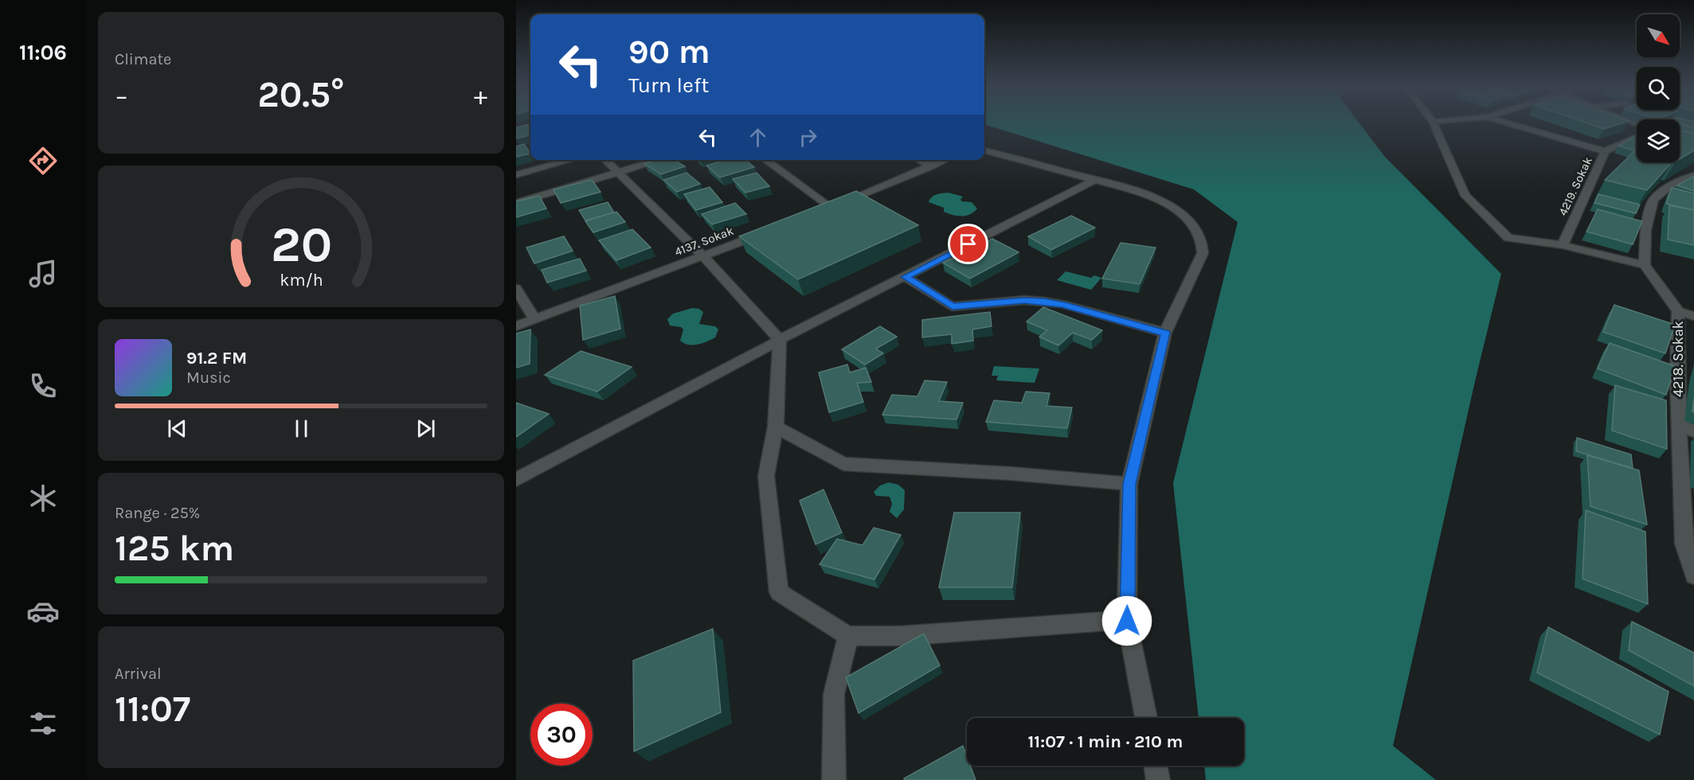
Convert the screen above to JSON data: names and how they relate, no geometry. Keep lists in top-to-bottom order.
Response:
{
  "streets": {
    "street": ["4219. Sokak", "4137. Sokak", "4218. Sokak"]
  },
  "north": "bottom right",
  "page": {
    "tabs": "11:06",
    "tile": [
      "Climate",
      ["Range · 25%", "125 km"],
      ["Arrival", "11:07"]
    ],
    "turn": ["90 m", "Turn left"],
    "heat": ["−", "20.5°", "+"],
    "song": ["91.2 FM", "Music"],
    "limit": "30",
    "trip": "11:07 · 1 min · 210 m",
    "gauge": ["20", "km/h"]
  }
}
